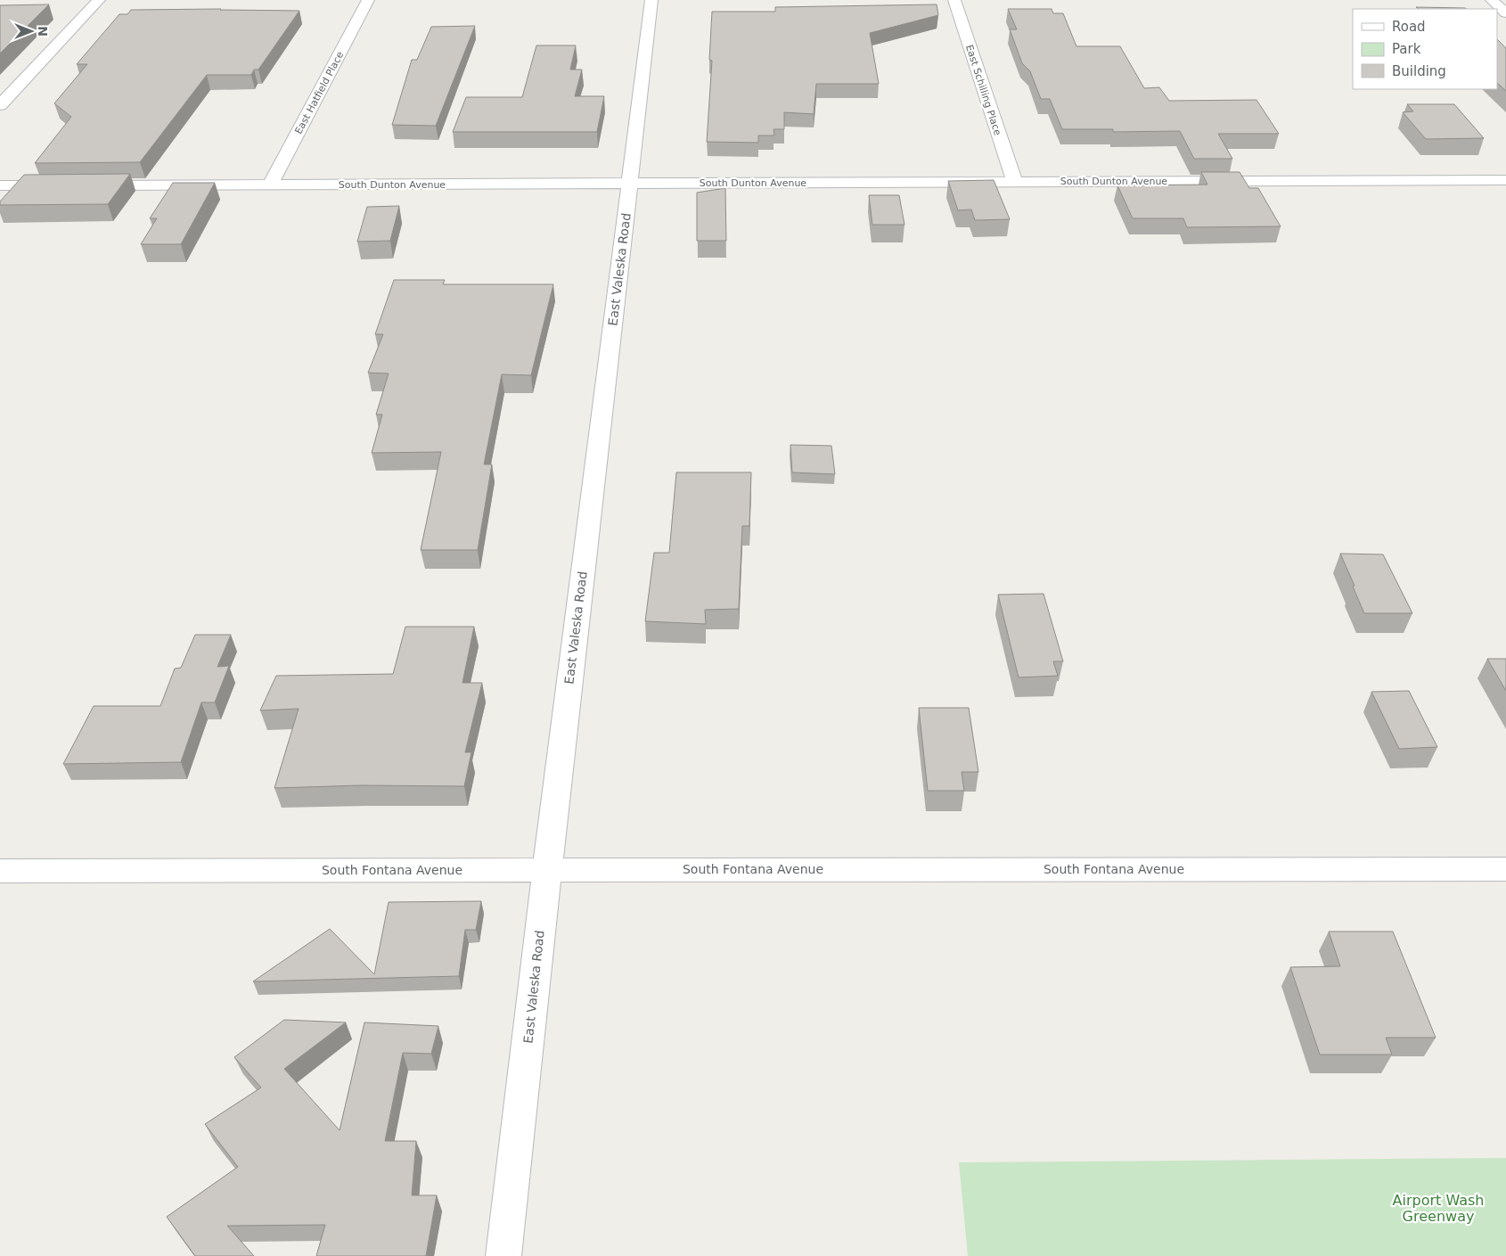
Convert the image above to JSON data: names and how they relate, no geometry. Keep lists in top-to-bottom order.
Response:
{
  "streets": {
    "street": [
      "East Schilling Place",
      "East Hatfield Place",
      "South Dunton Avenue",
      "East Valeska Road",
      "South Fontana Avenue"
    ]
  },
  "crossings": [
    ["East Schilling Place", "South Dunton Avenue"],
    ["East Hatfield Place", "South Dunton Avenue"],
    ["South Dunton Avenue", "East Valeska Road"],
    ["East Valeska Road", "South Fontana Avenue"]
  ],
  "parks": ["Airport Wash Greenway"],
  "legend": ["Road", "Park", "Building"],
  "north": "right"
}
